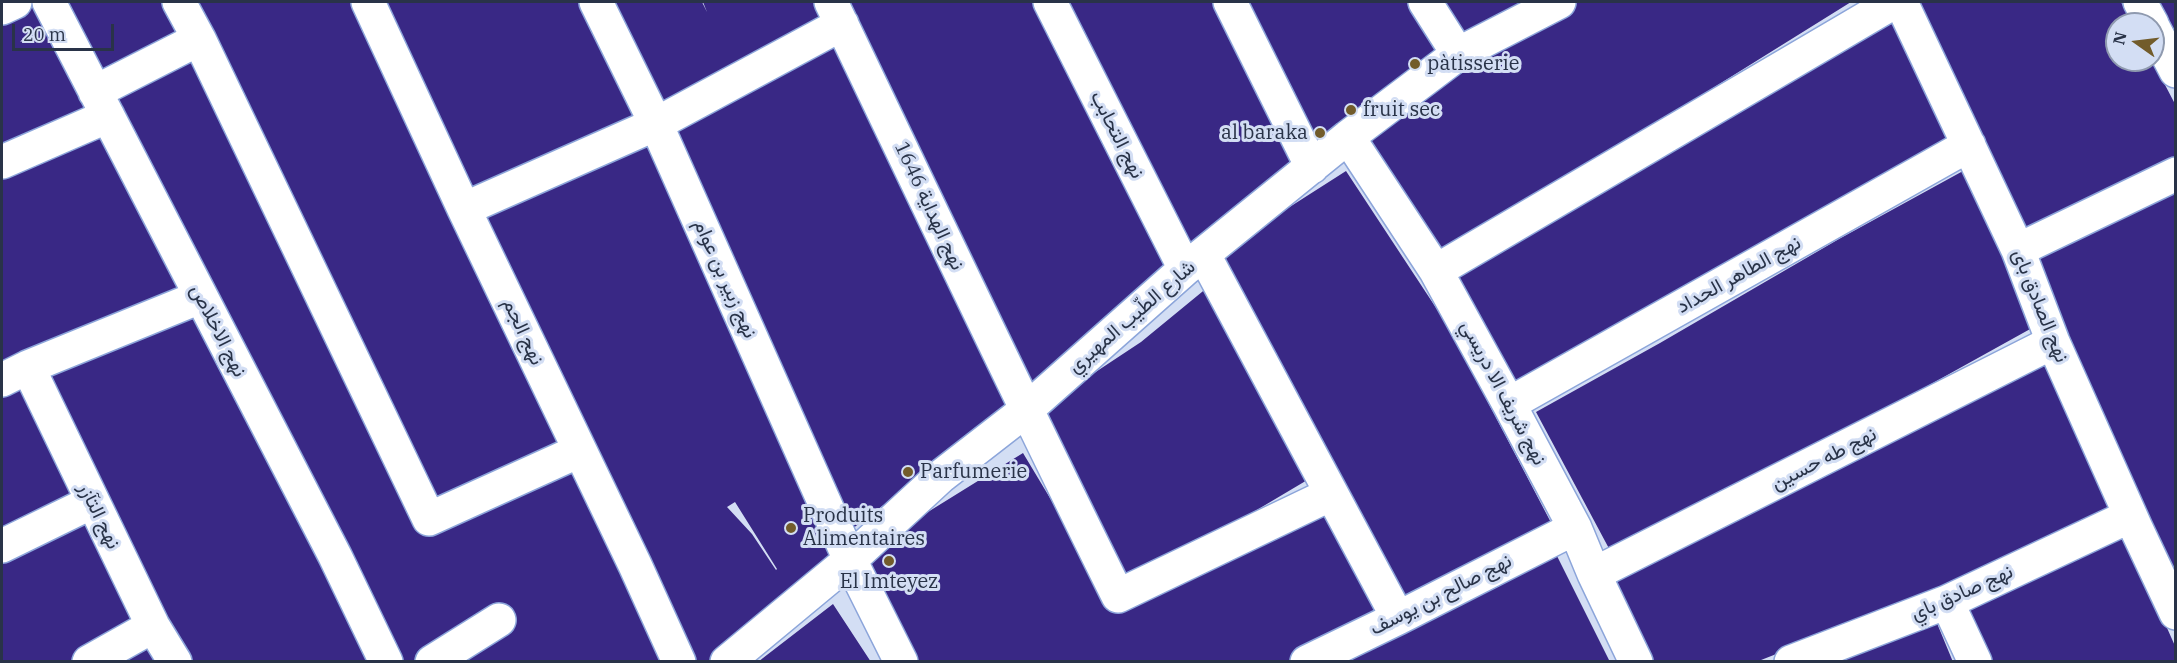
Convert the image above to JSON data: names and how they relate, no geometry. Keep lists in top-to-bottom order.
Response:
{
  "streets": {
    "street": [
      "نهج التحابب",
      "نهج الهداية 1646",
      "نهج الطاهر الحداد",
      "نهج زبير بن عوام",
      "نهج الصادق باى",
      "شارع الطّيب المهيري",
      "نهج الاخلاص",
      "نهج الجم",
      "نهج شريف الا دريسي",
      "نهج طه حسين",
      "نهج التآزر",
      "نهج صادق باي",
      "نهج صالح بن يوسف"
    ]
  },
  "crossings": [
    ["نهج التحابب", "شارع الطّيب المهيري"],
    ["نهج التحابب", "نهج صالح بن يوسف"],
    ["نهج الهداية 1646", "شارع الطّيب المهيري"],
    ["نهج الطاهر الحداد", "نهج الصادق باى"],
    ["نهج الطاهر الحداد", "نهج شريف الا دريسي"],
    ["نهج زبير بن عوام", "شارع الطّيب المهيري"],
    ["نهج الصادق باى", "نهج طه حسين"],
    ["نهج الصادق باى", "نهج صادق باي"],
    ["شارع الطّيب المهيري", "نهج شريف الا دريسي"],
    ["نهج شريف الا دريسي", "نهج طه حسين"],
    ["نهج شريف الا دريسي", "نهج صالح بن يوسف"]
  ],
  "places": [
    "pàtisserie",
    "fruit sec",
    "al baraka",
    "Parfumerie",
    "Produits Alimentaires",
    "El Imteyez"
  ],
  "scale_bar": "20 m",
  "north": "left"
}
